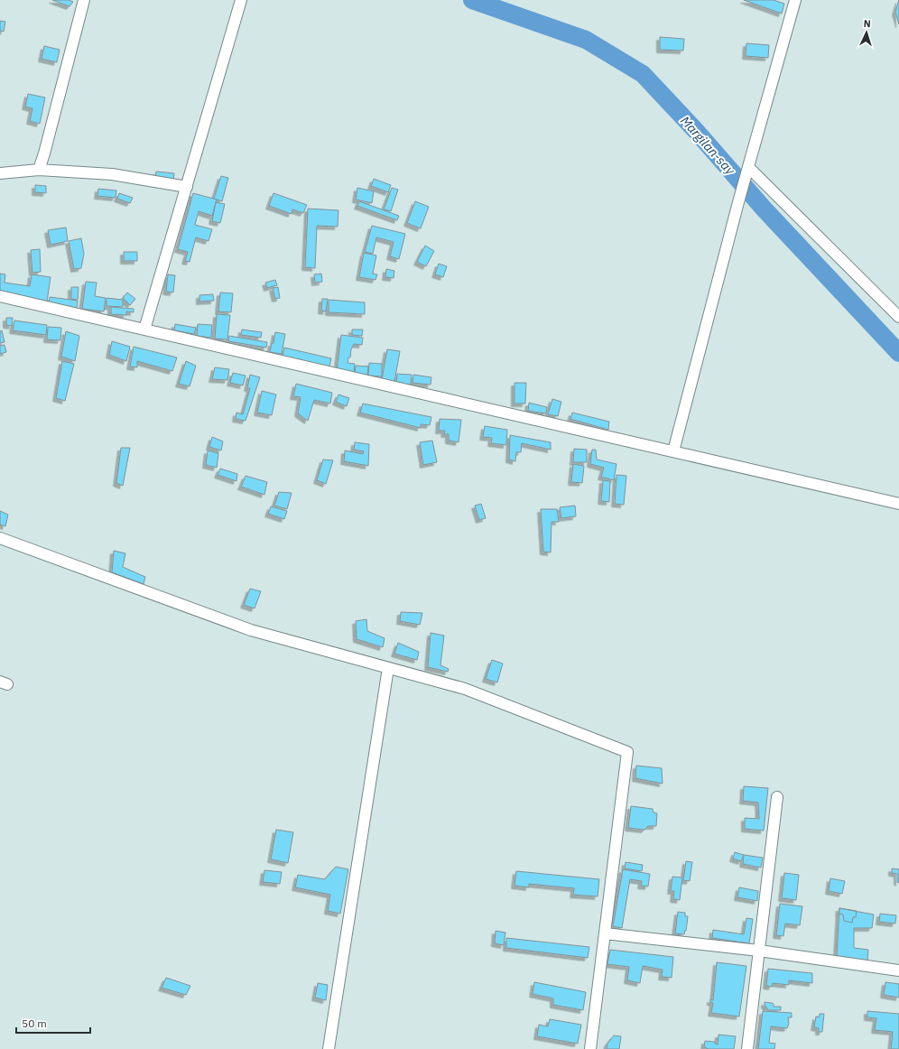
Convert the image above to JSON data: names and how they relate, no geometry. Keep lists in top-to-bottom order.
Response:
{
  "water": ["Margilan-say"],
  "scale_bar": "50 m",
  "north": "top"
}
